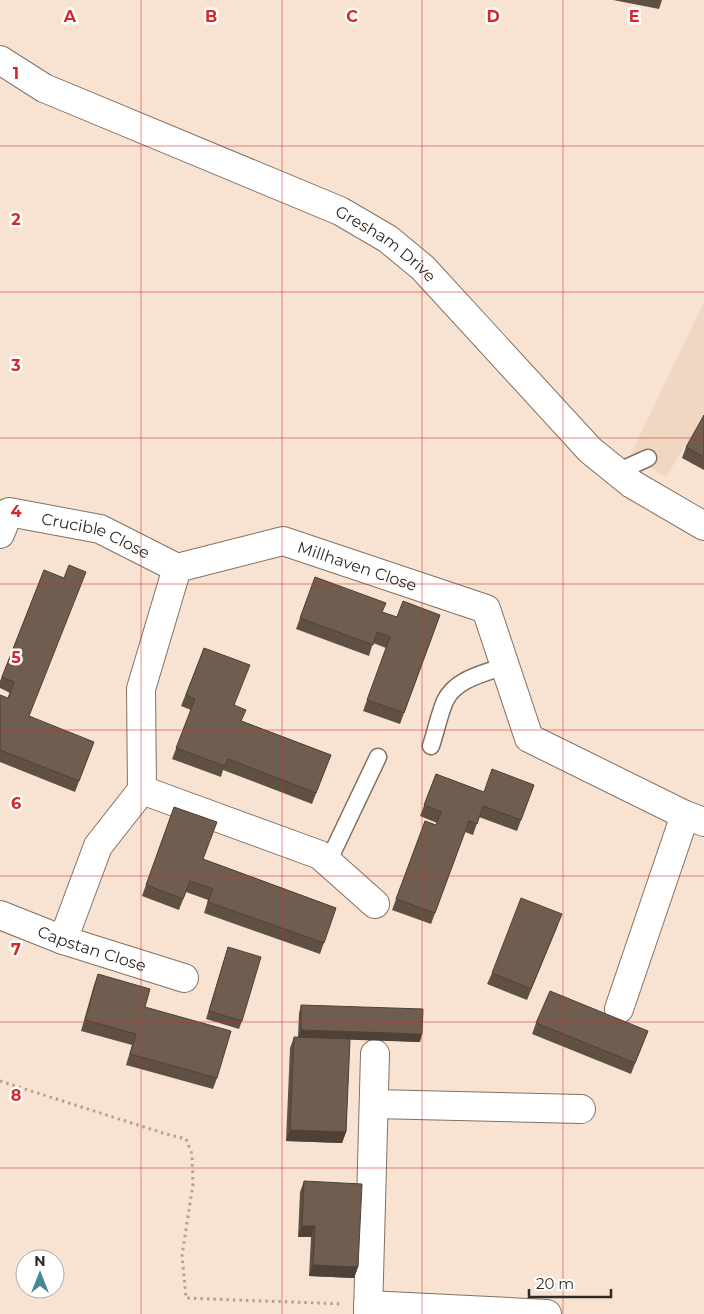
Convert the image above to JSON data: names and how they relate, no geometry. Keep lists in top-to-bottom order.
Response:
{
  "streets": {
    "street": [
      "Gresham Drive",
      "Crucible Close",
      "Millhaven Close",
      "Capstan Close"
    ]
  },
  "crossings": [
    ["Crucible Close", "Millhaven Close"]
  ],
  "scale_bar": "20 m",
  "north": "top",
  "grid": {
    "columns": [
      "A",
      "B",
      "C",
      "D",
      "E"
    ],
    "rows": [
      "1",
      "2",
      "3",
      "4",
      "5",
      "6",
      "7",
      "8"
    ]
  }
}
